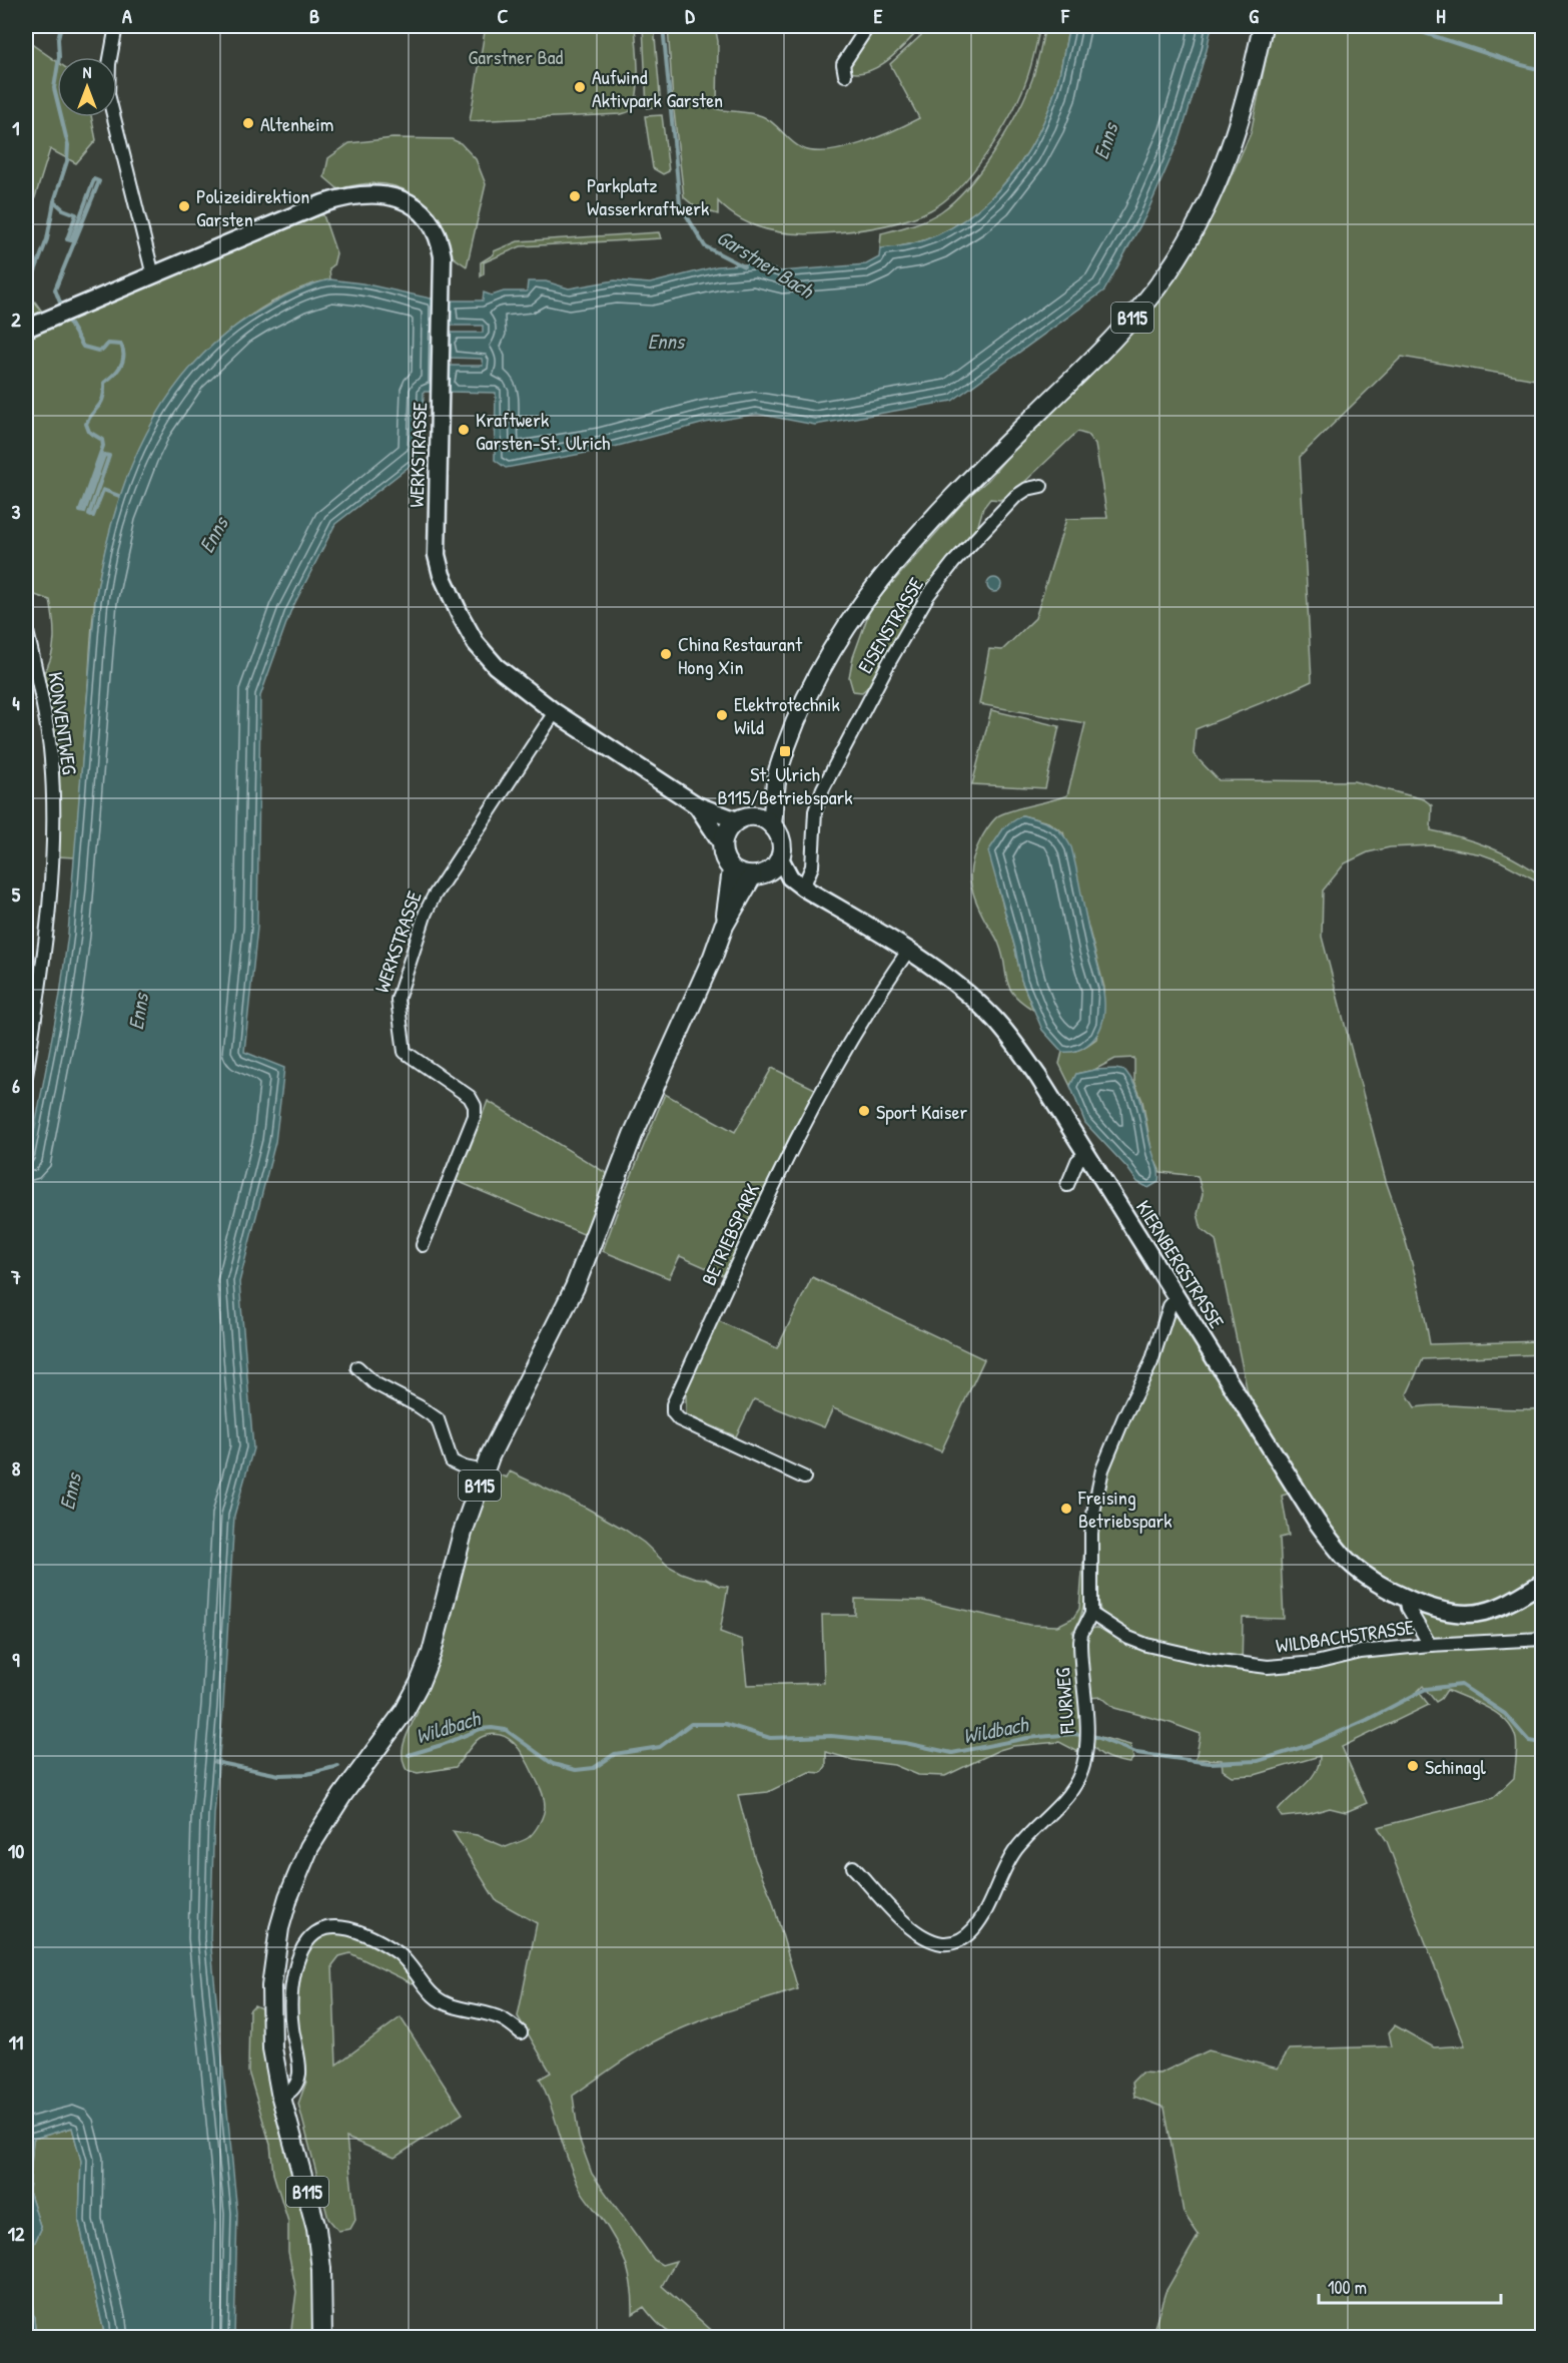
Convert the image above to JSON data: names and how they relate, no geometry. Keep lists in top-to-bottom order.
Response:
{
  "streets": {
    "main road": ["B115"],
    "street": [
      "WERKSTRASSE",
      "EISENSTRASSE",
      "KONVENTWEG",
      "BETRIEBSPARK",
      "KIERNBERGSTRASSE",
      "WILDBACHSTRASSE",
      "FLURWEG"
    ]
  },
  "crossings": [
    ["B115", "WERKSTRASSE"],
    ["B115", "KIERNBERGSTRASSE"],
    ["WERKSTRASSE", "KIERNBERGSTRASSE"],
    ["EISENSTRASSE", "KIERNBERGSTRASSE"],
    ["BETRIEBSPARK", "KIERNBERGSTRASSE"],
    ["KIERNBERGSTRASSE", "FLURWEG"],
    ["WILDBACHSTRASSE", "FLURWEG"]
  ],
  "water": ["Enns", "Garstner Bach", "Wildbach"],
  "parks": ["Garstner Bad"],
  "places": {
    "other": [
      "Aufwind Aktivpark Garsten",
      "Altenheim",
      "Parkplatz Wasserkraftwerk",
      "Polizeidirektion Garsten",
      "Kraftwerk Garsten-St. Ulrich",
      "China Restaurant Hong Xin",
      "Elektrotechnik Wild",
      "Sport Kaiser",
      "Freising Betriebspark",
      "Schinagl"
    ],
    "transit": ["St. Ulrich B115/Betriebspark"]
  },
  "scale_bar": "100 m",
  "north": "top",
  "grid": {
    "columns": [
      "A",
      "B",
      "C",
      "D",
      "E",
      "F",
      "G",
      "H"
    ],
    "rows": [
      "1",
      "2",
      "3",
      "4",
      "5",
      "6",
      "7",
      "8",
      "9",
      "10",
      "11",
      "12"
    ]
  }
}
